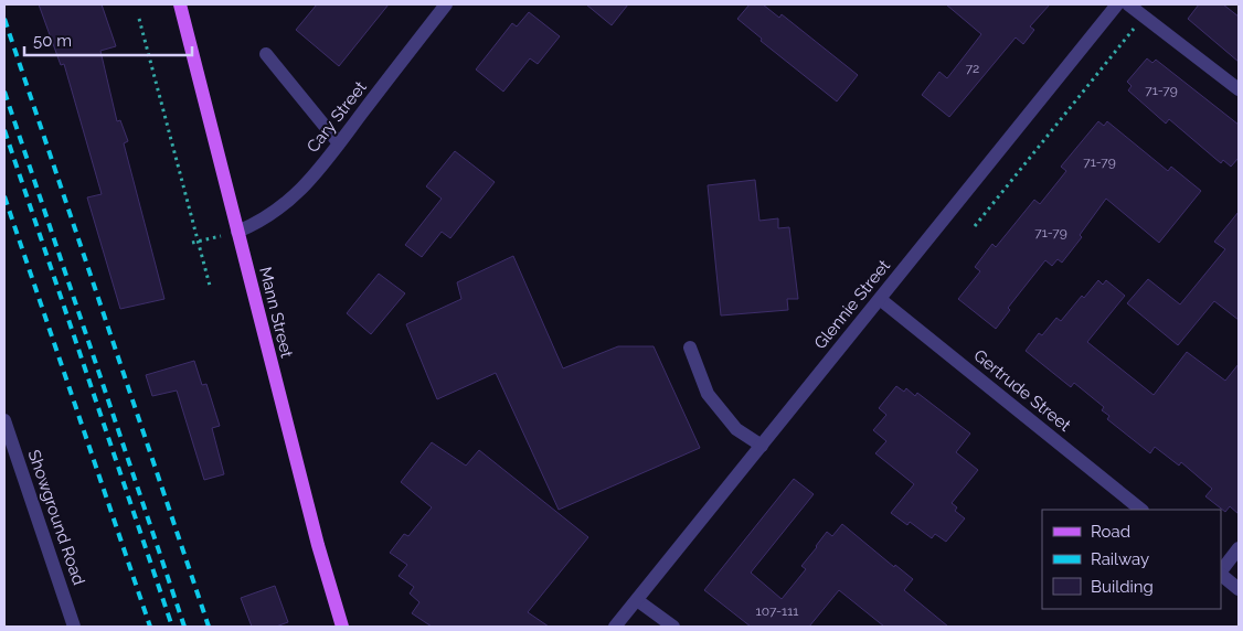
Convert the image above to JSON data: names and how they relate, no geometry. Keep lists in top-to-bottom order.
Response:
{
  "streets": {
    "main road": ["Mann Street"],
    "street": [
      "Cary Street",
      "Glennie Street",
      "Gertrude Street",
      "Showground Road"
    ]
  },
  "crossings": [
    ["Cary Street", "Mann Street"],
    ["Glennie Street", "Gertrude Street"]
  ],
  "house_numbers": [
    "72",
    "71-79",
    "71-79",
    "71-79",
    "107-111"
  ],
  "legend": ["Road", "Railway", "Building"],
  "scale_bar": "50 m"
}
